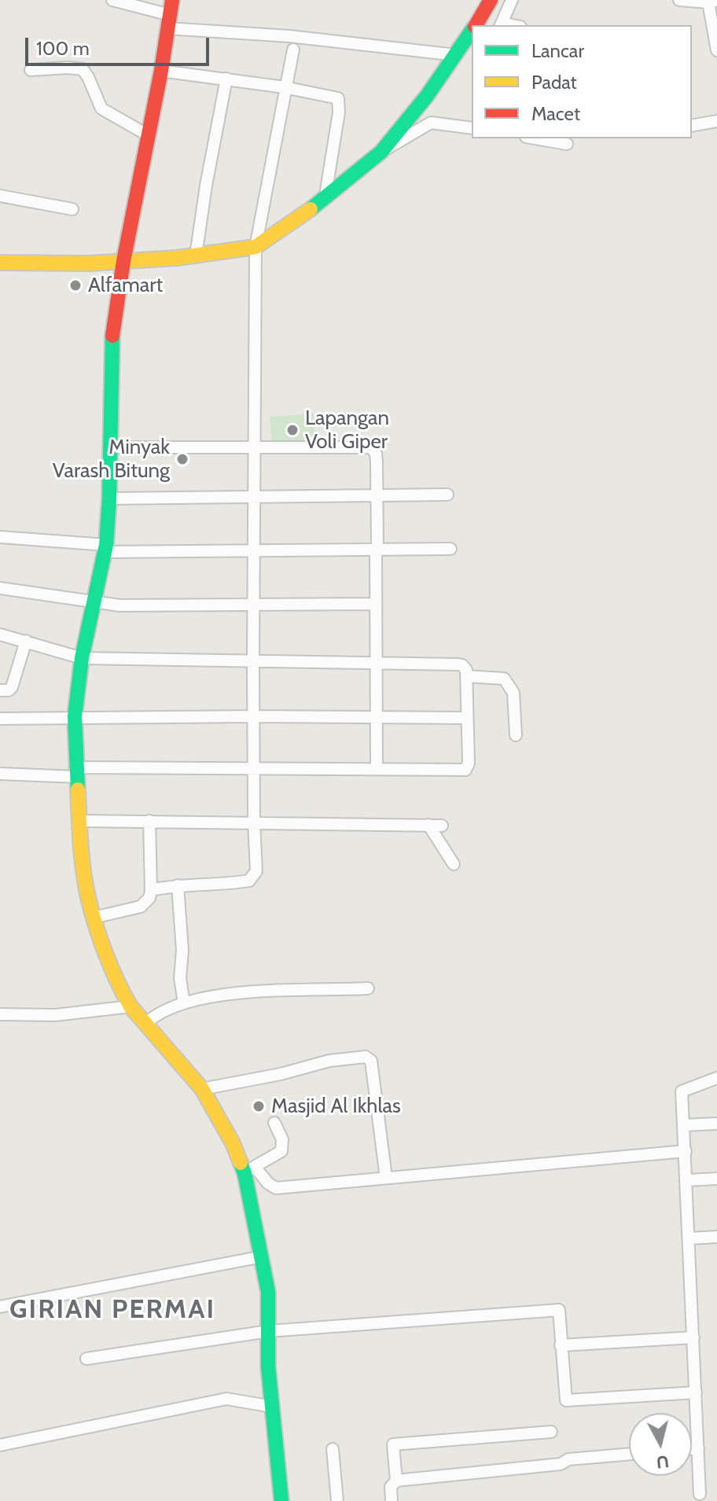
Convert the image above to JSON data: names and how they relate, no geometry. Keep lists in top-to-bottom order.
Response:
{
  "districts": ["GIRIAN PERMAI"],
  "places": [
    "Alfamart",
    "Lapangan Voli Giper",
    "Minyak Varash Bitung",
    "Masjid Al Ikhlas"
  ],
  "legend": ["Lancar", "Padat", "Macet"],
  "scale_bar": "100 m",
  "north": "bottom"
}
